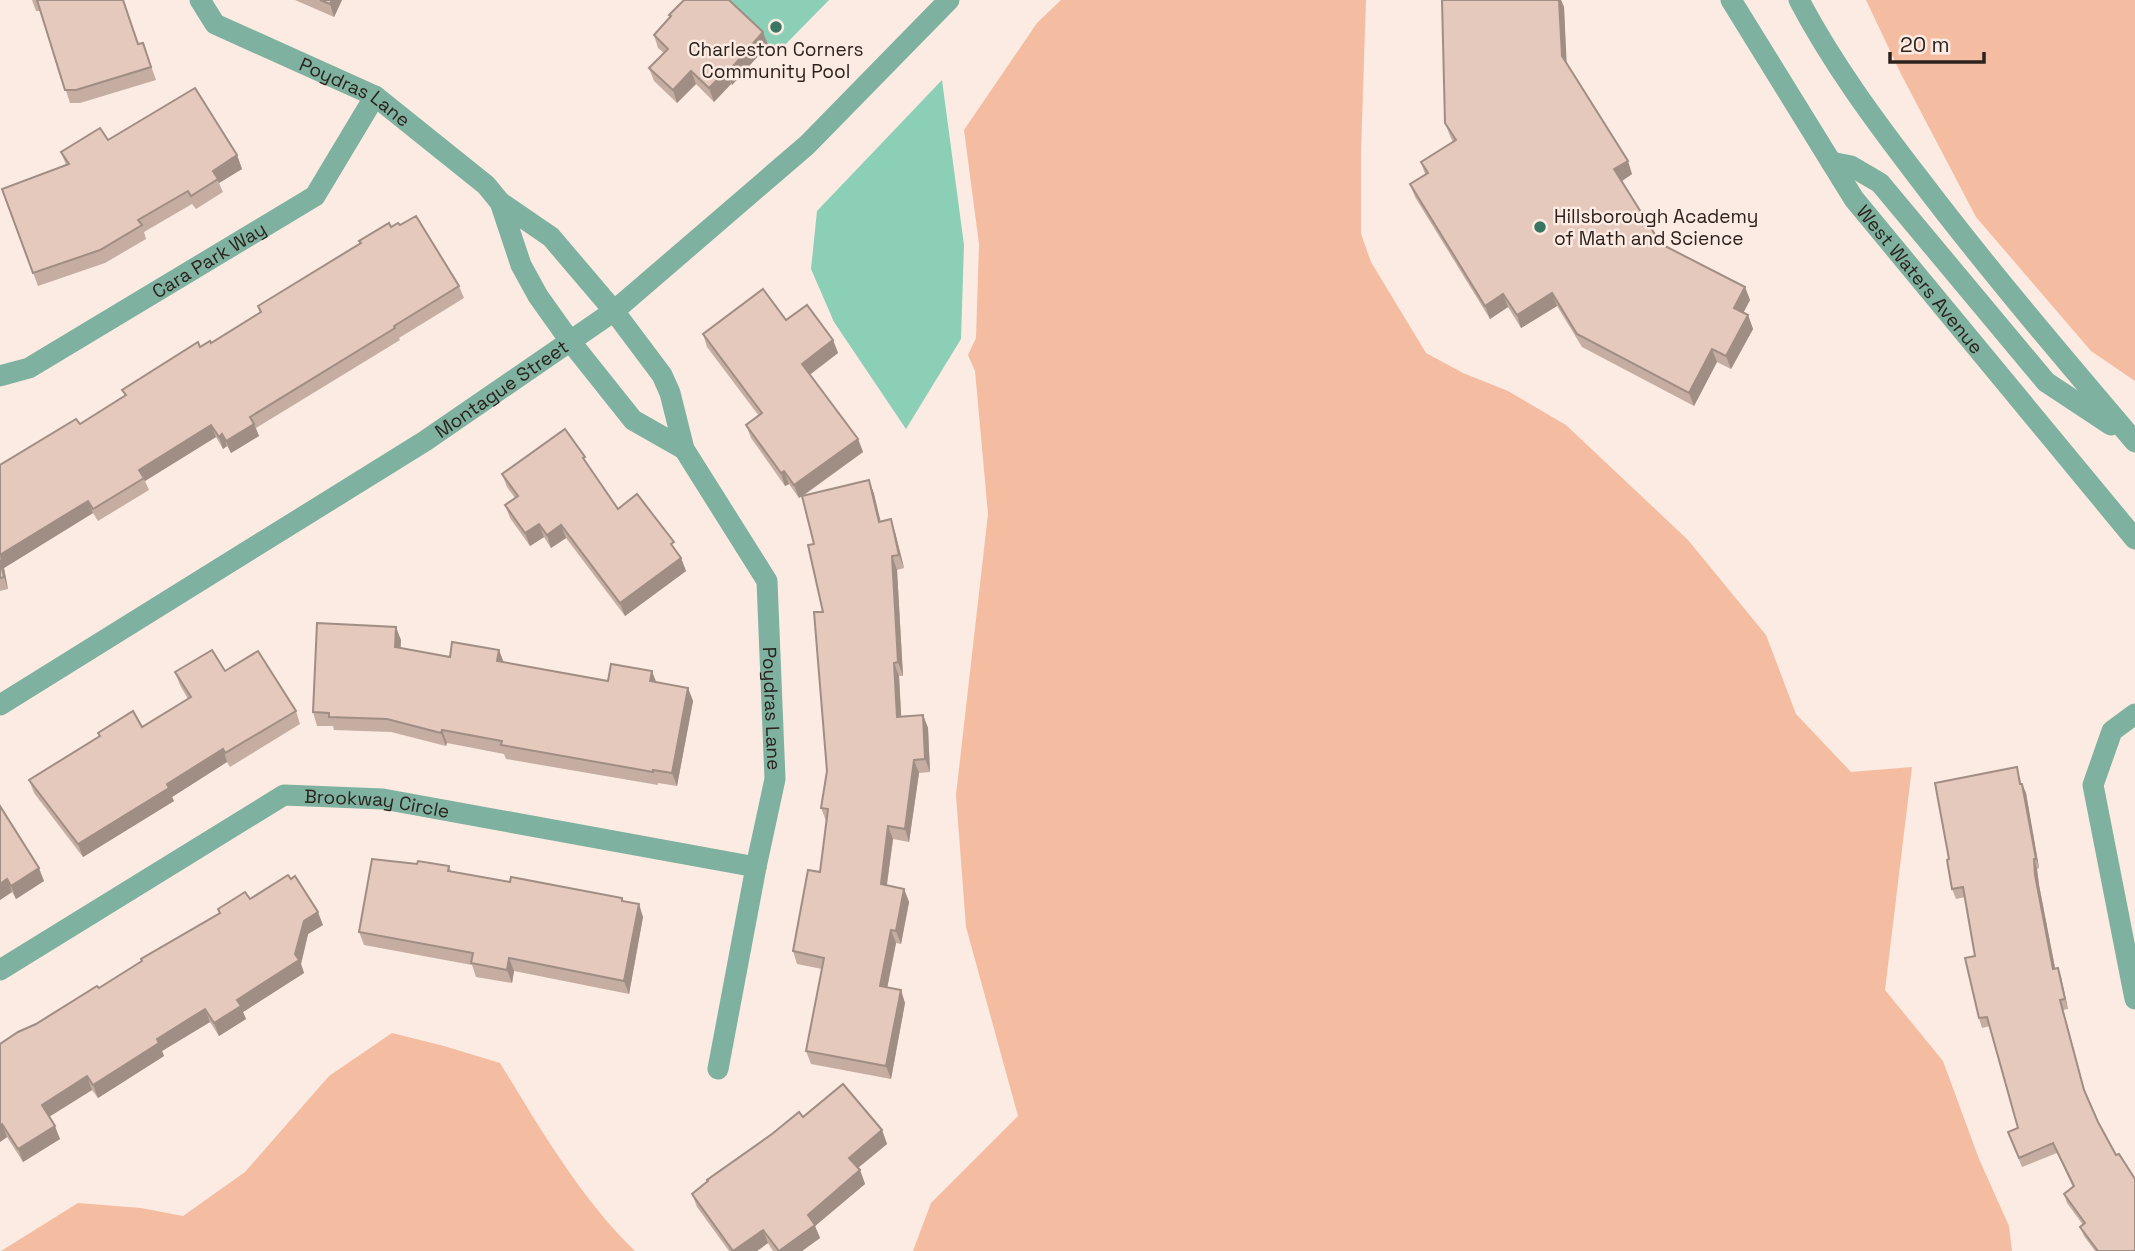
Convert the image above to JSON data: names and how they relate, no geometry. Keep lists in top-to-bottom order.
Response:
{
  "streets": {
    "street": [
      "Poydras Lane",
      "Cara Park Way",
      "West Waters Avenue",
      "Montague Street",
      "Brookway Circle"
    ]
  },
  "crossings": [
    ["Poydras Lane", "Cara Park Way"],
    ["Poydras Lane", "Montague Street"],
    ["Poydras Lane", "Brookway Circle"]
  ],
  "places": ["Charleston Corners Community Pool", "Hillsborough Academy of Math and Science"],
  "scale_bar": "20 m"
}
